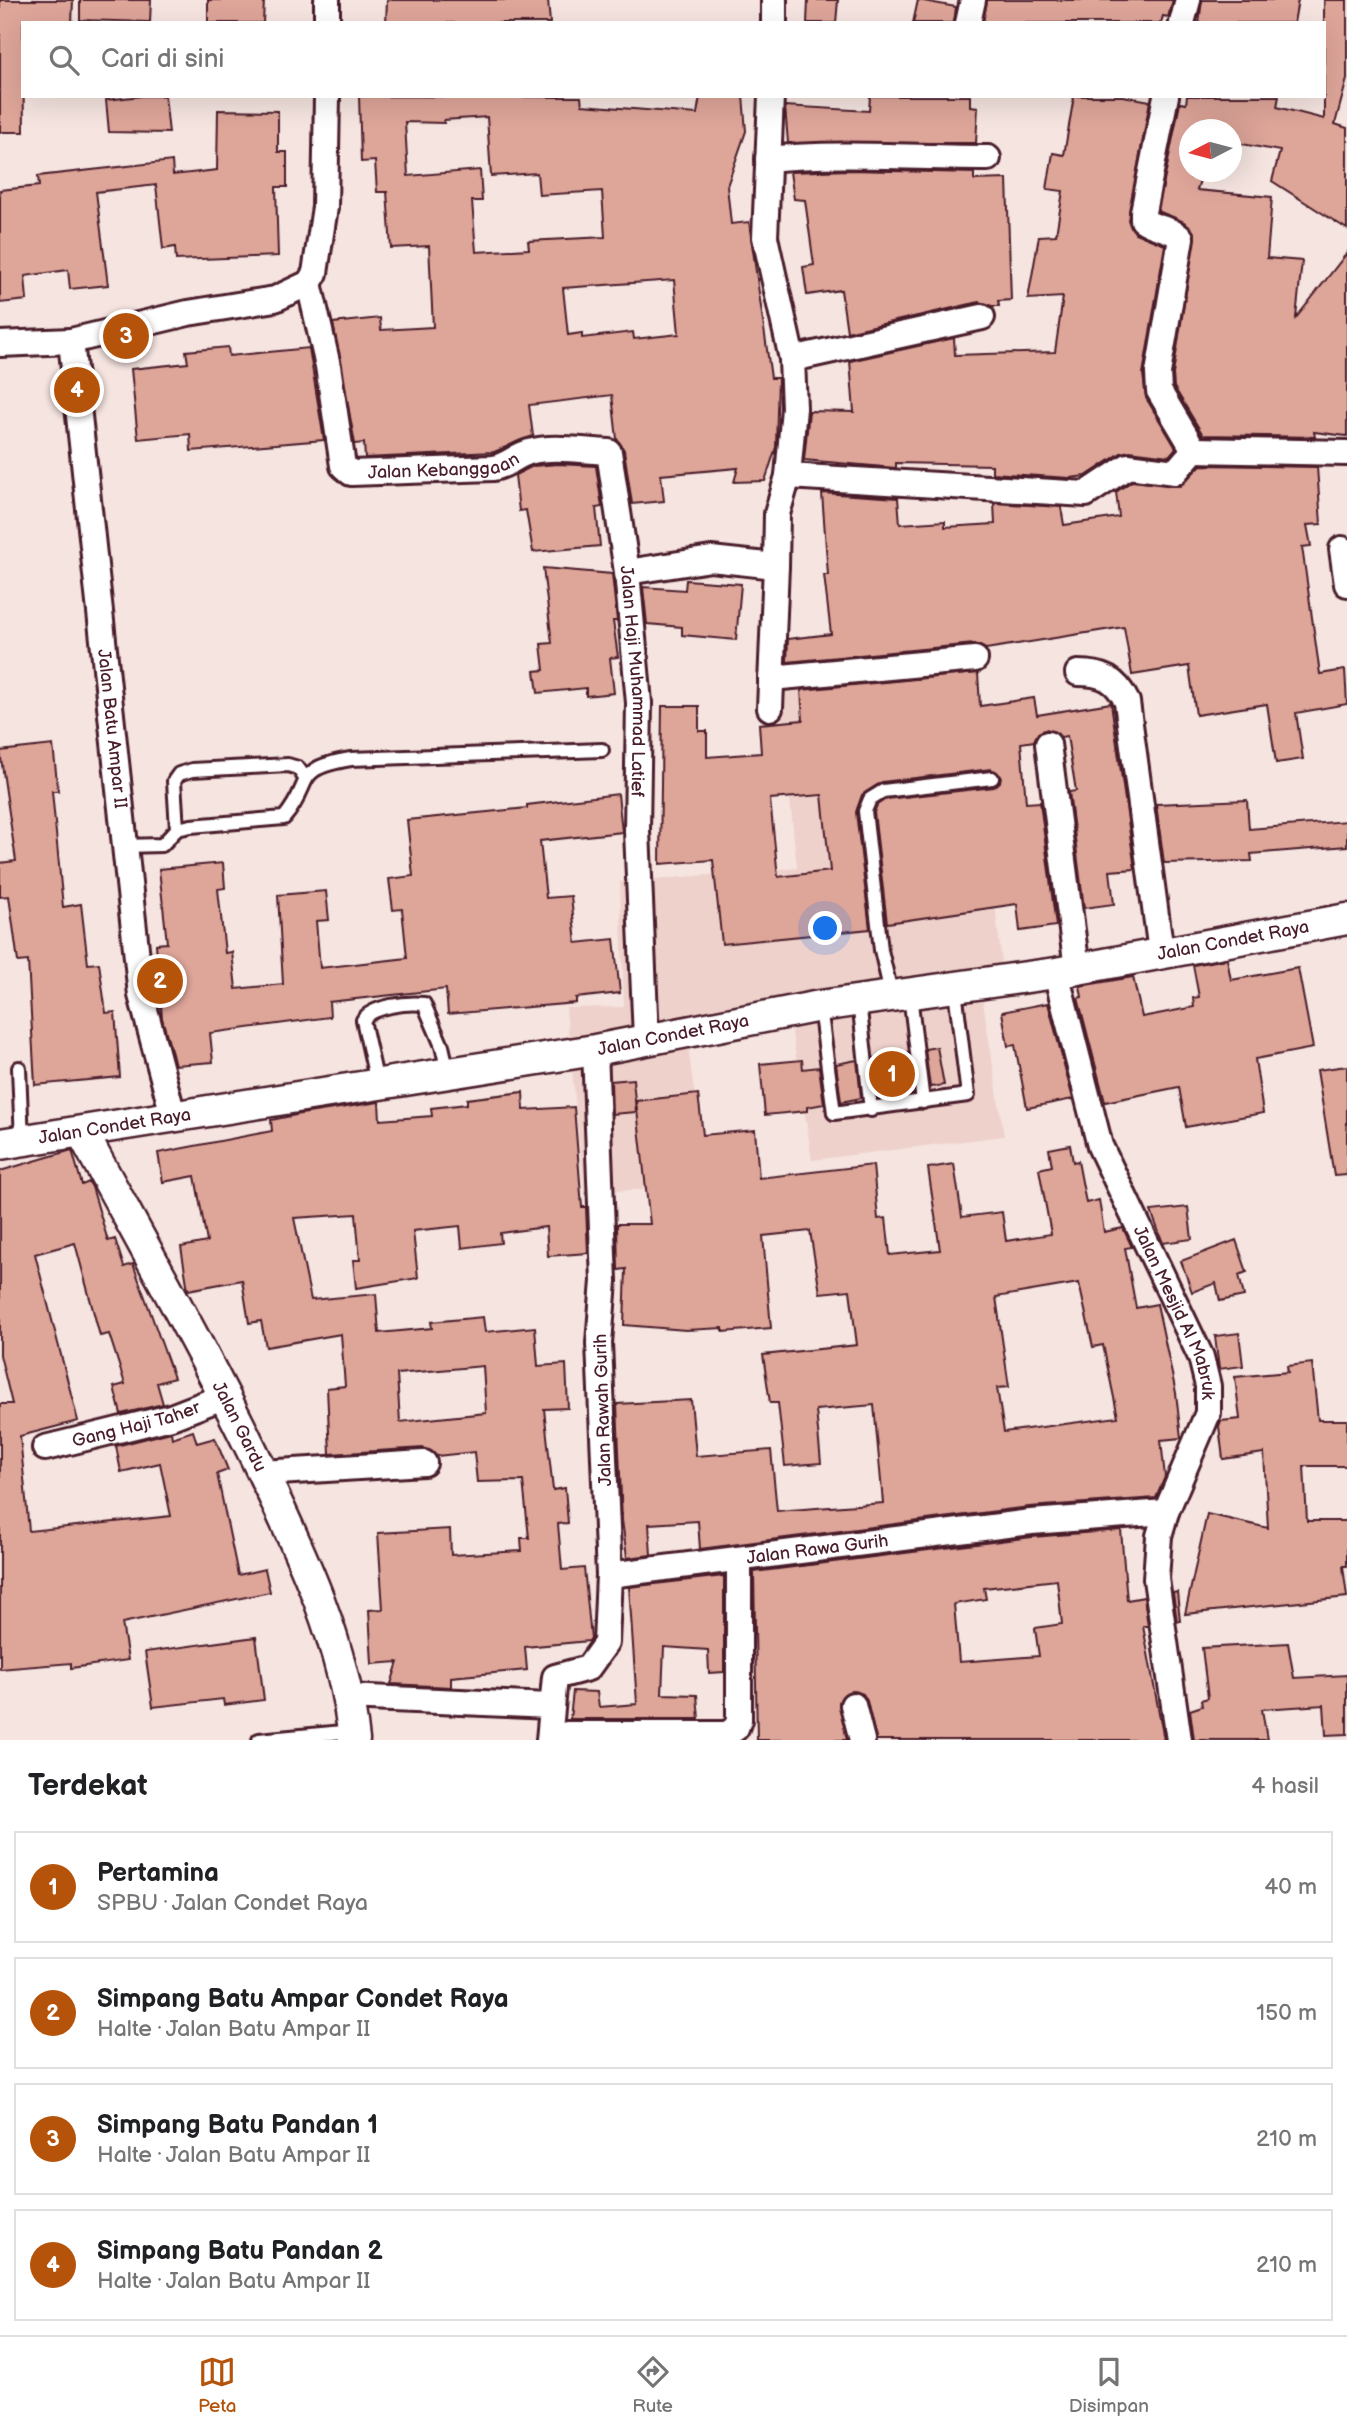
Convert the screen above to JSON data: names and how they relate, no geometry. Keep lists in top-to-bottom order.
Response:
{
  "streets": {
    "street": [
      "Jalan Kebanggaan",
      "Jalan Haji Muhammad Latief",
      "Jalan Batu Ampar II",
      "Jalan Condet Raya",
      "Jalan Mesjid Al Mabruk",
      "Jalan Rawah Gurih",
      "Gang Haji Taher",
      "Jalan Gardu",
      "Jalan Rawa Gurih"
    ]
  },
  "crossings": [
    ["Jalan Kebanggaan", "Jalan Haji Muhammad Latief"],
    ["Jalan Haji Muhammad Latief", "Jalan Condet Raya"],
    ["Jalan Batu Ampar II", "Jalan Condet Raya"],
    ["Jalan Condet Raya", "Jalan Mesjid Al Mabruk"],
    ["Jalan Condet Raya", "Jalan Rawah Gurih"],
    ["Jalan Condet Raya", "Jalan Gardu"],
    ["Jalan Mesjid Al Mabruk", "Jalan Rawa Gurih"],
    ["Jalan Rawah Gurih", "Jalan Rawa Gurih"],
    ["Gang Haji Taher", "Jalan Gardu"]
  ],
  "north": "left",
  "page": {
    "search": "Cari di sini",
    "pins": [
      "3",
      "4",
      "2",
      "1"
    ],
    "heading": ["Terdekat", "4 hasil"],
    "list": [
      {
        "mark": "1",
        "name": "Pertamina",
        "note": "SPBU · Jalan Condet Raya",
        "value": "40 m"
      },
      {
        "mark": "2",
        "name": "Simpang Batu Ampar Condet Raya",
        "note": "Halte · Jalan Batu Ampar II",
        "value": "150 m"
      },
      {
        "mark": "3",
        "name": "Simpang Batu Pandan 1",
        "note": "Halte · Jalan Batu Ampar II",
        "value": "210 m"
      },
      {
        "mark": "4",
        "name": "Simpang Batu Pandan 2",
        "note": "Halte · Jalan Batu Ampar II",
        "value": "210 m"
      }
    ],
    "nav": ["Peta", "Rute", "Disimpan"]
  }
}
